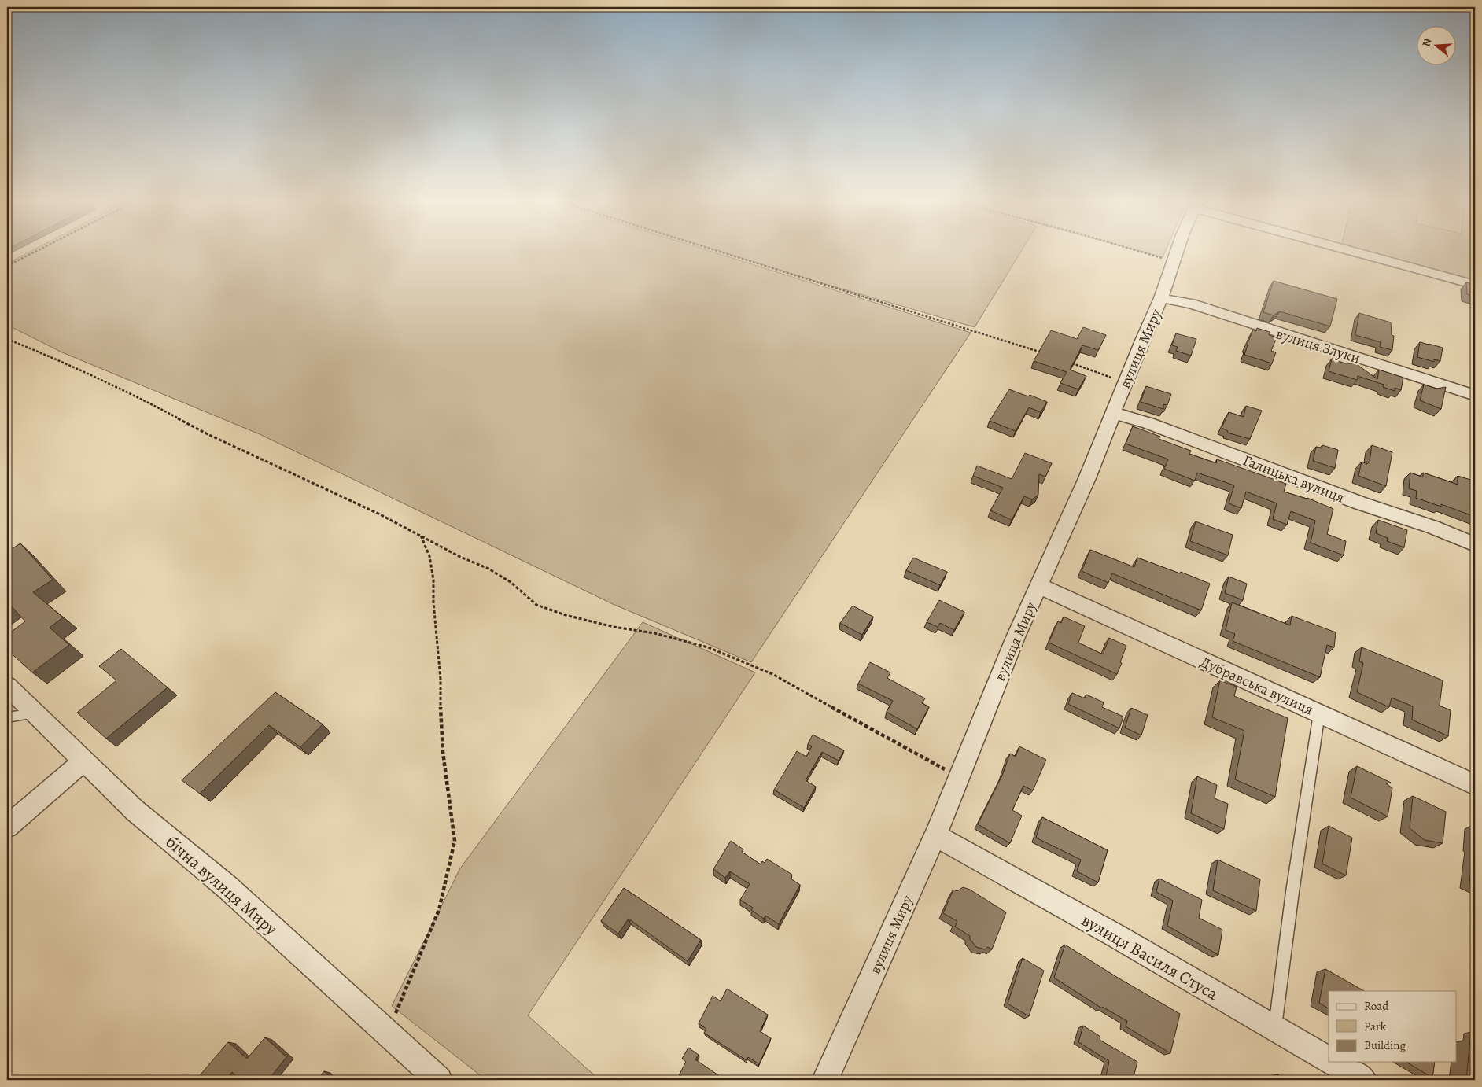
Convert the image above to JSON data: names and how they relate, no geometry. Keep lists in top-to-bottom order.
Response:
{
  "streets": {
    "street": [
      "вулиця Злуки",
      "вулиця Миру",
      "Галицька вулиця",
      "Дубравська вулиця",
      "бічна вулиця Миру",
      "вулиця Василя Стуса"
    ]
  },
  "crossings": [
    ["вулиця Злуки", "вулиця Миру"],
    ["вулиця Миру", "Галицька вулиця"],
    ["вулиця Миру", "Дубравська вулиця"],
    ["вулиця Миру", "вулиця Василя Стуса"]
  ],
  "legend": ["Road", "Park", "Building"],
  "north": "left"
}
